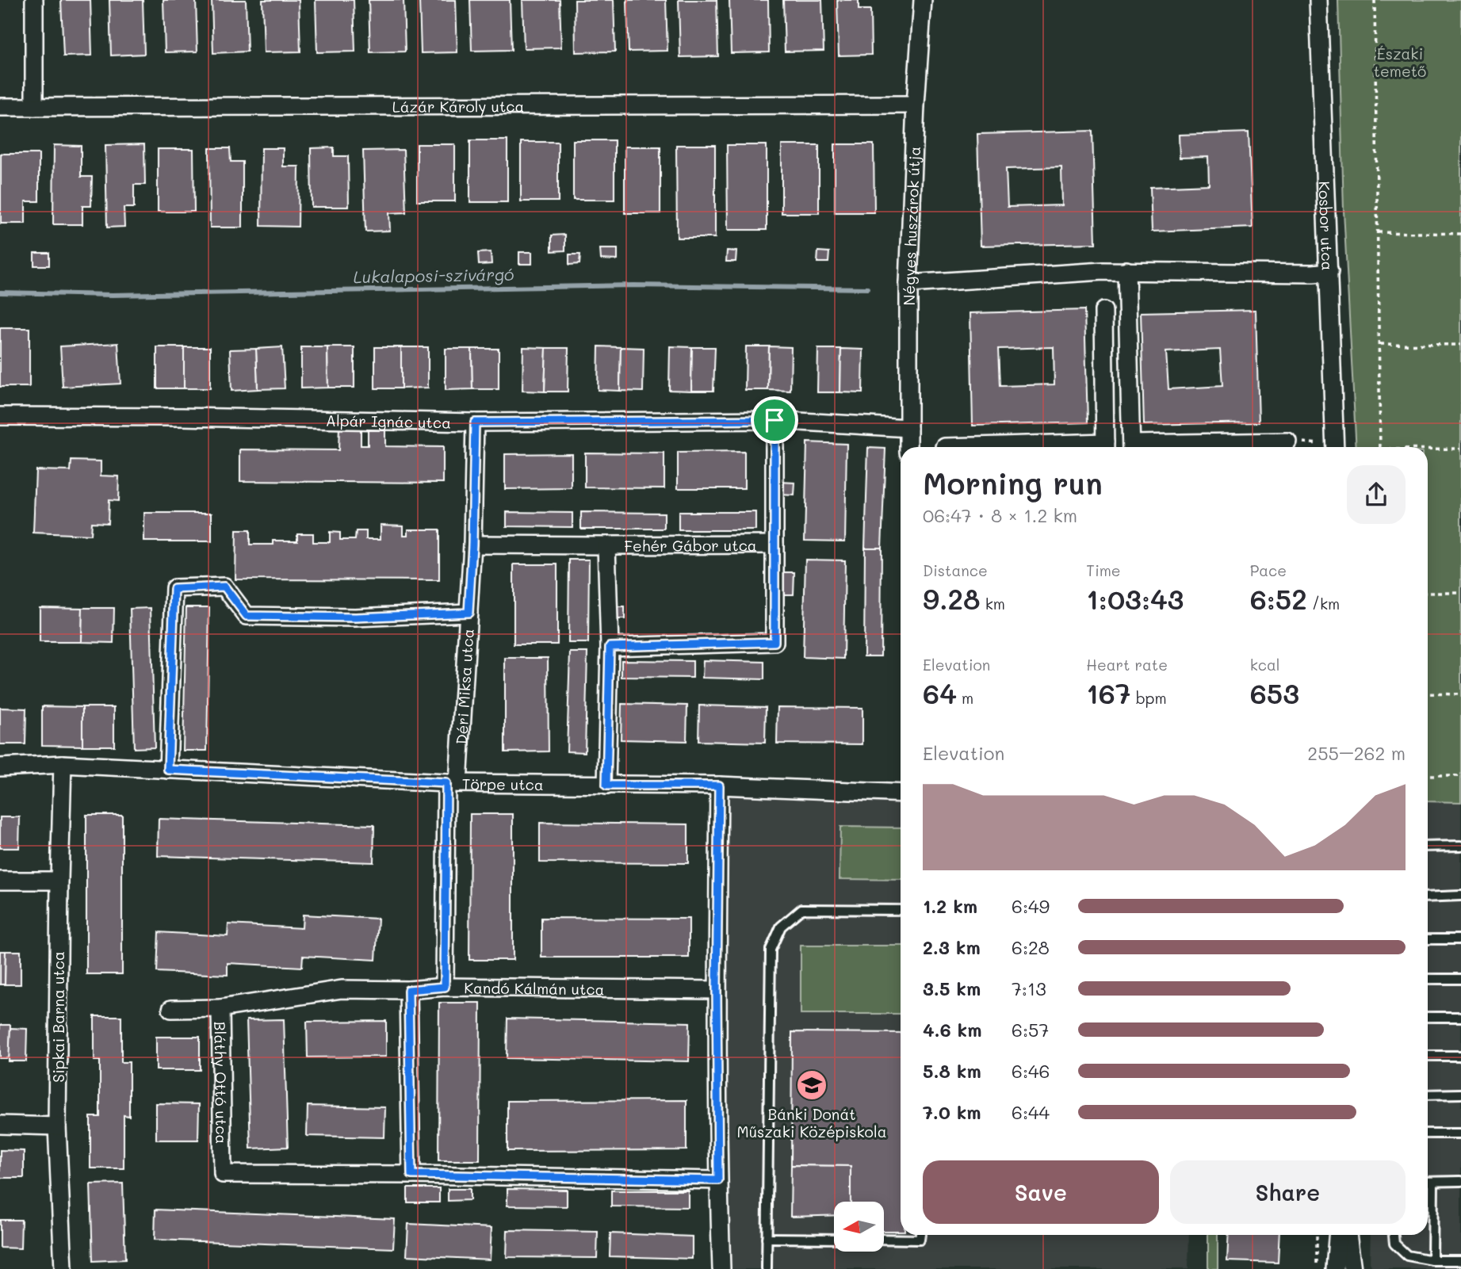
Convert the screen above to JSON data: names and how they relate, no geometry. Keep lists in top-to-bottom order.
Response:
{
  "streets": {
    "street": [
      "Lázár Károly utca",
      "Négyes huszárok útja",
      "Kosbor utca",
      "Alpár Ignác utca",
      "Fehér Gábor utca",
      "Déri Miksa utca",
      "Törpe utca",
      "Kandó Kálmán utca",
      "Sipkai Barna utca",
      "Bláthy Ottó utca"
    ]
  },
  "crossings": [
    ["Lázár Károly utca", "Négyes huszárok útja"],
    ["Négyes huszárok útja", "Alpár Ignác utca"],
    ["Alpár Ignác utca", "Fehér Gábor utca"],
    ["Alpár Ignác utca", "Déri Miksa utca"],
    ["Fehér Gábor utca", "Déri Miksa utca"],
    ["Fehér Gábor utca", "Törpe utca"],
    ["Déri Miksa utca", "Törpe utca"],
    ["Déri Miksa utca", "Kandó Kálmán utca"],
    ["Törpe utca", "Sipkai Barna utca"],
    ["Kandó Kálmán utca", "Bláthy Ottó utca"]
  ],
  "water": ["Lukalaposi-szivárgó"],
  "parks": ["Északi temető"],
  "places": {
    "school or university": ["Bánki Donát Műszaki Középiskola"]
  },
  "north": "left",
  "page": {
    "heading": ["Morning run", "06:47 · 8 × 1.2 km"],
    "stats": [
      ["Distance", "9.28 km"],
      ["Time", "1:03:43"],
      ["Pace", "6:52 /km"],
      ["Elevation", "64 m"],
      ["Heart rate", "167 bpm"],
      ["kcal", "653"]
    ],
    "chart": ["Elevation", "255–262 m"],
    "list": [
      {
        "name": "1.2 km",
        "note": "6:49"
      },
      {
        "name": "2.3 km",
        "note": "6:28"
      },
      {
        "name": "3.5 km",
        "note": "7:13"
      },
      {
        "name": "4.6 km",
        "note": "6:57"
      },
      {
        "name": "5.8 km",
        "note": "6:46"
      },
      {
        "name": "7.0 km",
        "note": "6:44"
      }
    ],
    "buttons": ["Save", "Share"]
  }
}
